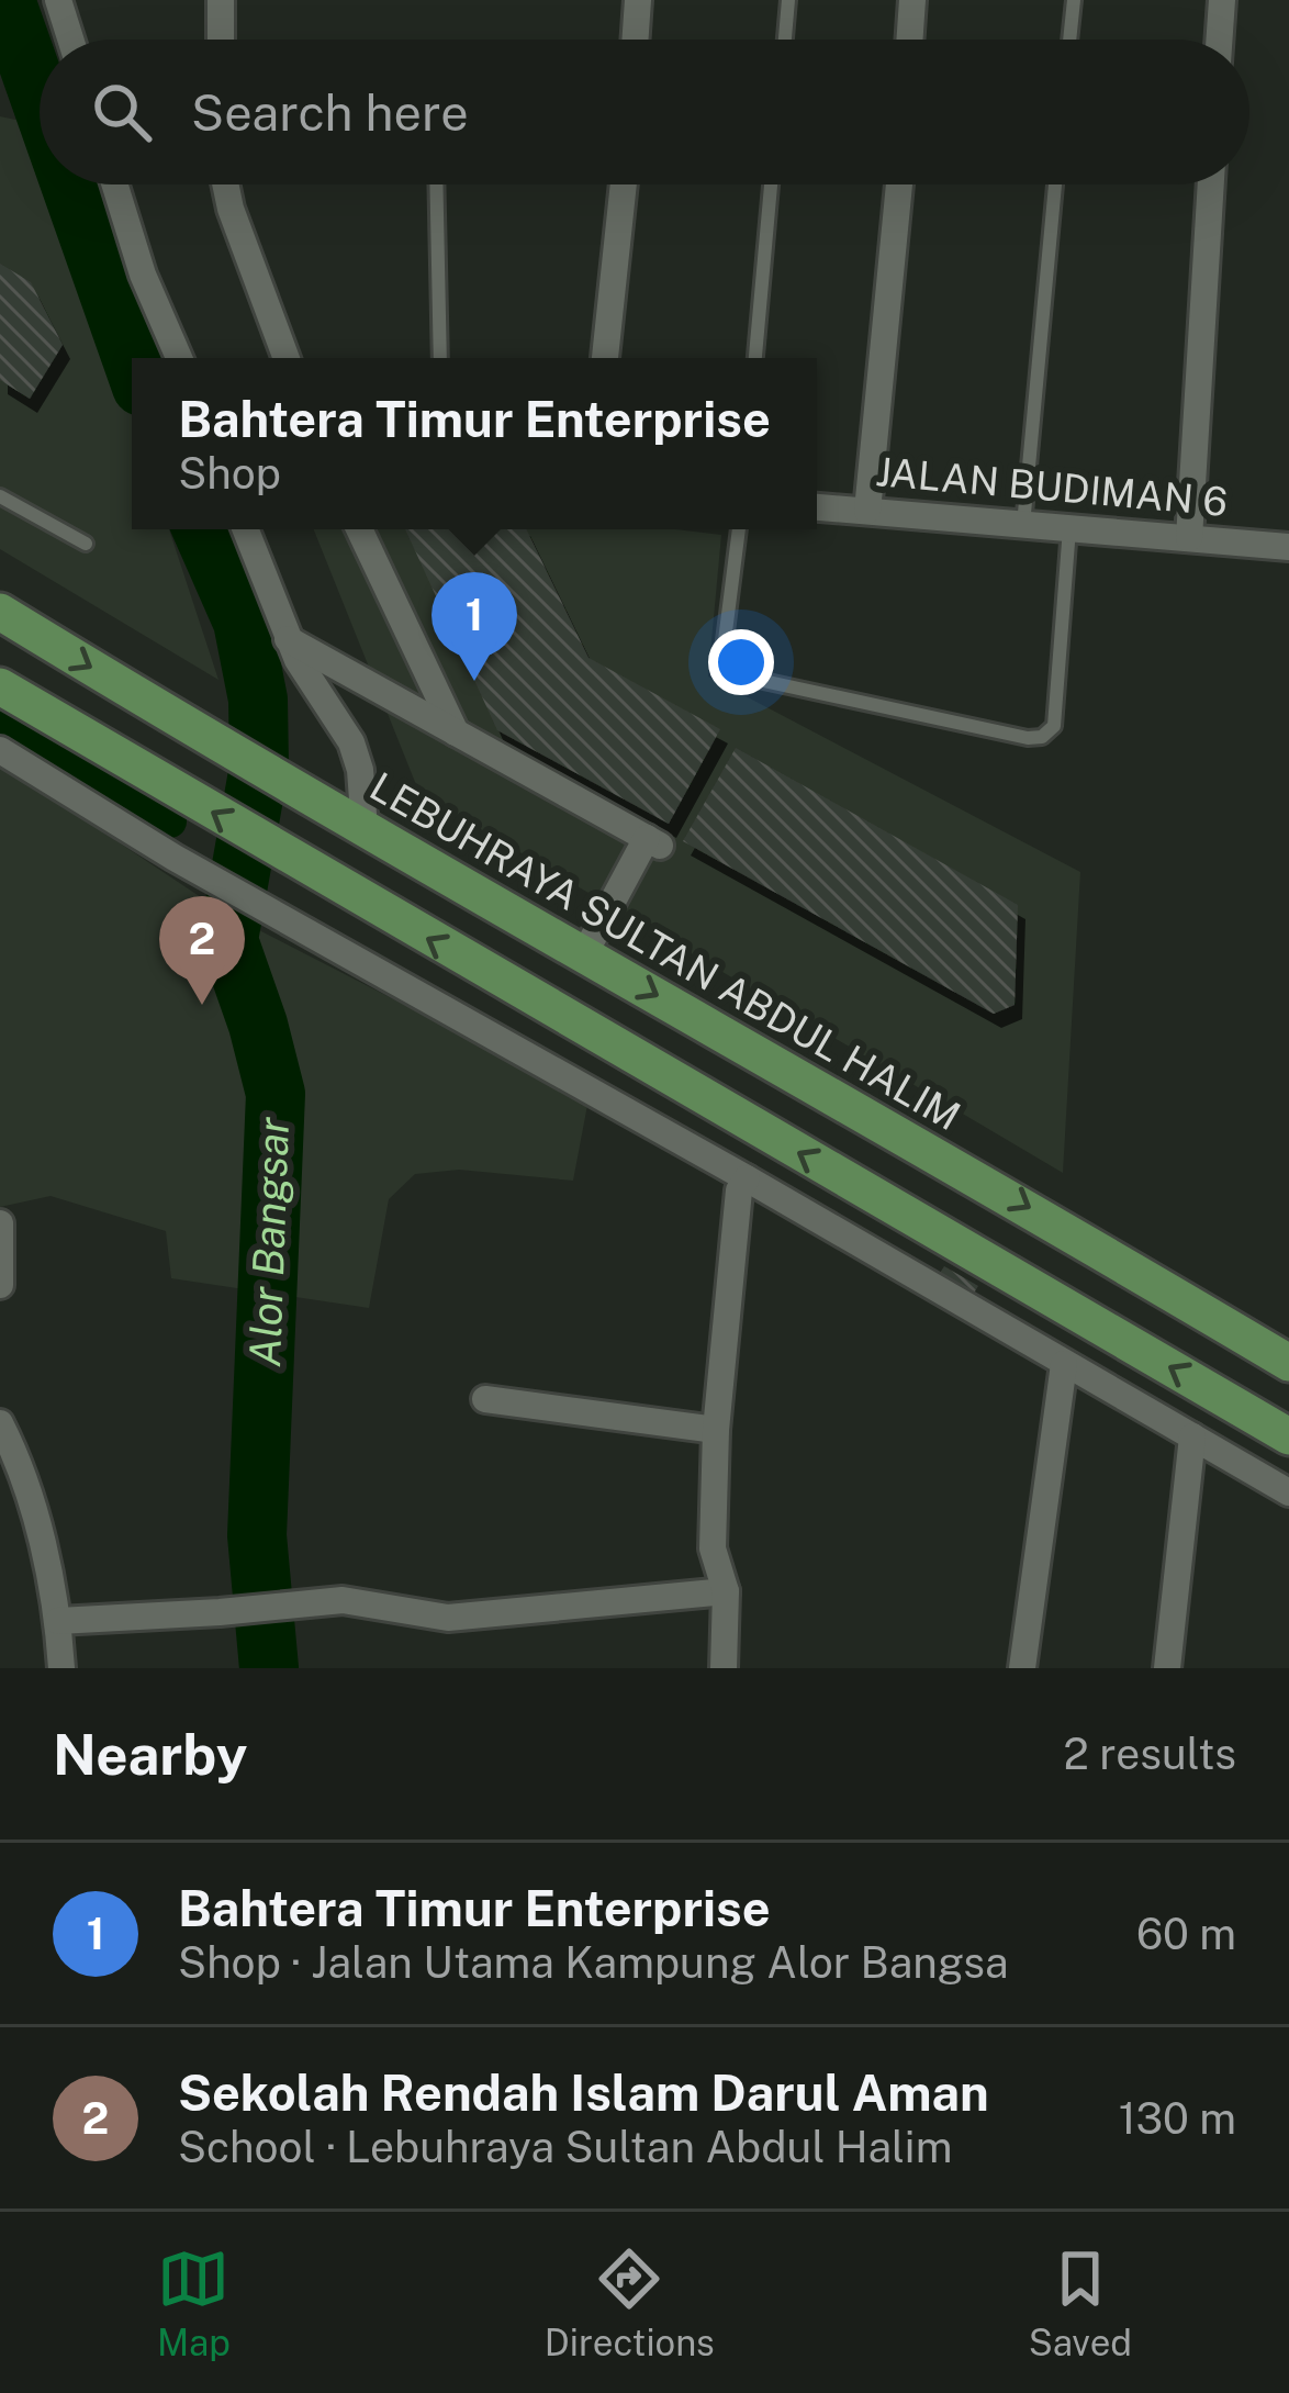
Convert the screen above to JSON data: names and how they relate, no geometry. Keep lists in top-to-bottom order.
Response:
{
  "streets": {
    "main road": ["LEBUHRAYA SULTAN ABDUL HALIM"],
    "street": ["JALAN BUDIMAN 6"]
  },
  "water": ["Alor Bangsar"],
  "page": {
    "search": "Search here",
    "popup": ["Bahtera Timur Enterprise", "Shop"],
    "pins": ["1", "2"],
    "heading": ["Nearby", "2 results"],
    "list": [
      {
        "mark": "1",
        "name": "Bahtera Timur Enterprise",
        "note": "Shop · Jalan Utama Kampung Alor Bangsa",
        "value": "60 m"
      },
      {
        "mark": "2",
        "name": "Sekolah Rendah Islam Darul Aman",
        "note": "School · Lebuhraya Sultan Abdul Halim",
        "value": "130 m"
      }
    ],
    "nav": ["Map", "Directions", "Saved"]
  }
}
